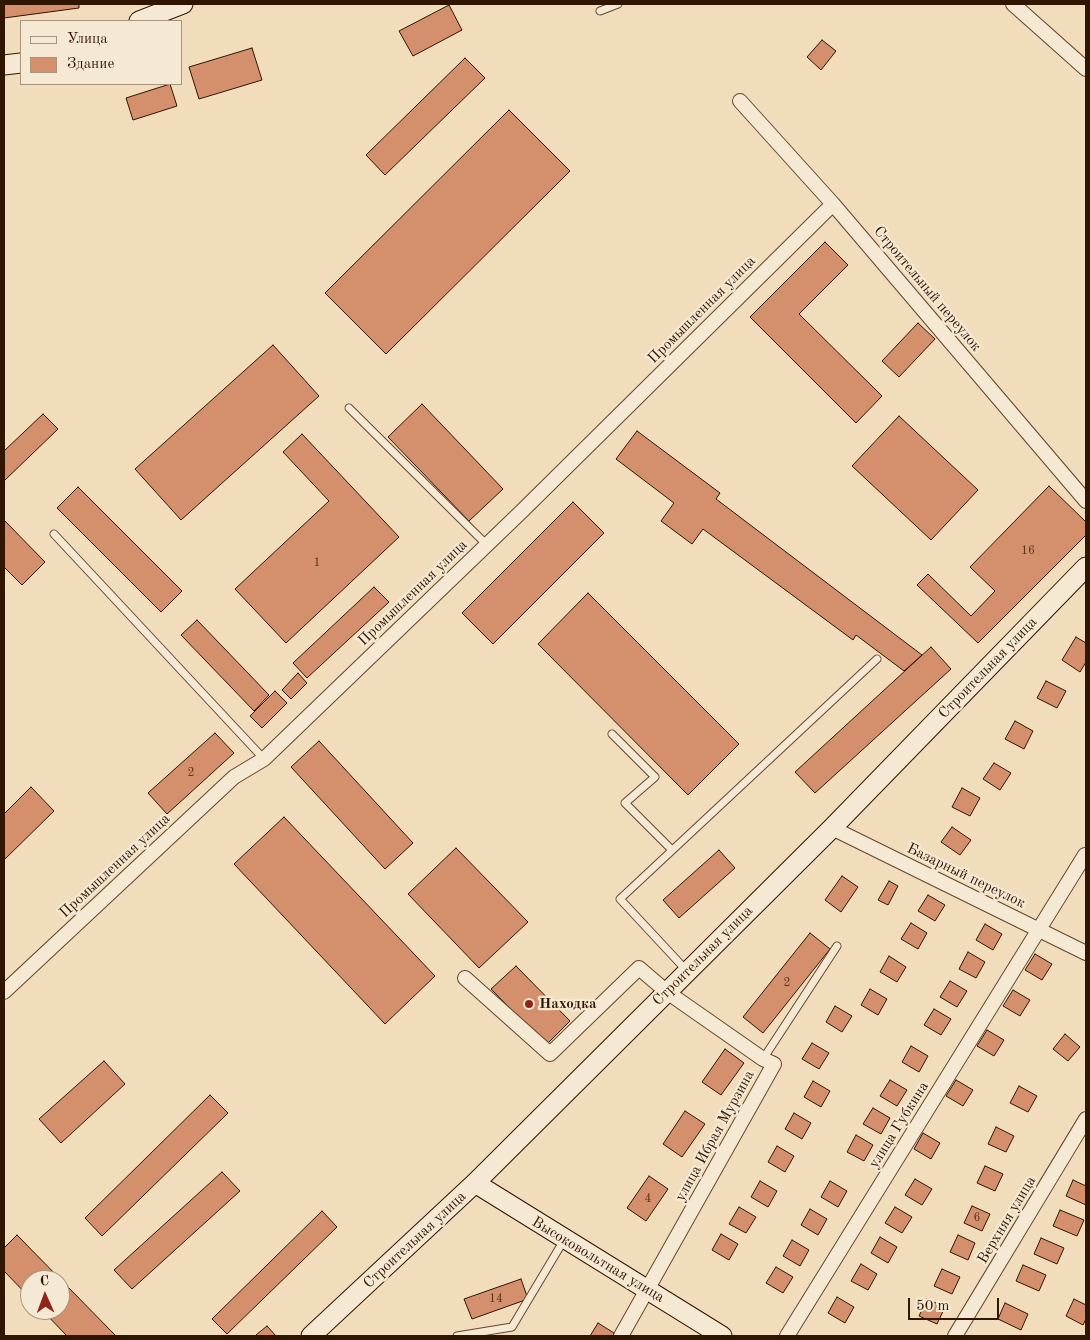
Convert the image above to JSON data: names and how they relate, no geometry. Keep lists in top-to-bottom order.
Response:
{
  "streets": {
    "main road": ["Строительная улица", "Высоковольтная улица"],
    "street": [
      "Строительный переулок",
      "Промышленная улица",
      "Базарный переулок",
      "улица Губкина",
      "улица Ибрая Мурзина",
      "Верхняя улица"
    ]
  },
  "crossings": [
    ["Строительный переулок", "Промышленная улица"],
    ["Строительная улица", "Базарный переулок"],
    ["Строительная улица", "улица Ибрая Мурзина"],
    ["Строительная улица", "Высоковольтная улица"],
    ["Базарный переулок", "улица Губкина"],
    ["улица Ибрая Мурзина", "Высоковольтная улица"]
  ],
  "places": ["Находка"],
  "house_numbers": [
    "16",
    "1",
    "2",
    "2",
    "4",
    "6",
    "14"
  ],
  "legend": ["Улица", "Здание"],
  "scale_bar": "50 m",
  "north": "top"
}
